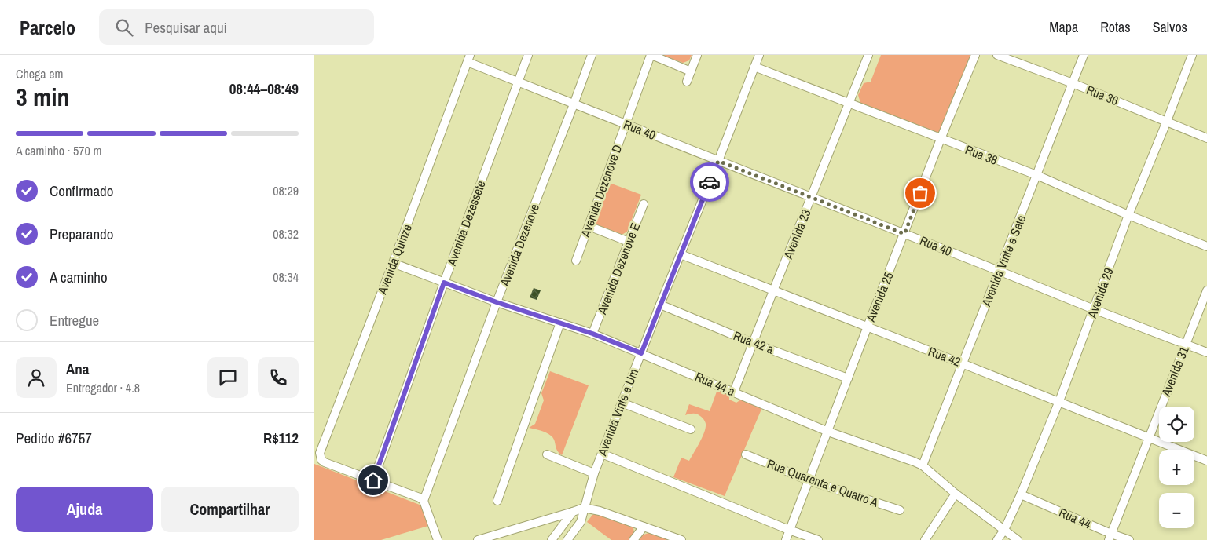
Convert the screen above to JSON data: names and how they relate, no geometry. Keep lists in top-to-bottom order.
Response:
{
  "streets": {
    "street": [
      "Rua 36",
      "Rua 40",
      "Rua 38",
      "Avenida Dezenove D",
      "Avenida Dezessete",
      "Avenida 23",
      "Avenida Dezenove",
      "Avenida Quinze",
      "Avenida Vinte e Sete",
      "Avenida Dezenove E",
      "Avenida 29",
      "Avenida 25",
      "Rua 42 a",
      "Rua 42",
      "Avenida 31",
      "Rua 44 a",
      "Avenida Vinte e Um",
      "Rua Quarenta e Quatro A",
      "Rua 44"
    ]
  },
  "crossings": [
    ["Rua 36", "Avenida Vinte e Sete"],
    ["Rua 36", "Avenida 29"],
    ["Rua 40", "Avenida Dezenove D"],
    ["Rua 40", "Avenida Dezessete"],
    ["Rua 40", "Avenida 23"],
    ["Rua 40", "Avenida Dezenove"],
    ["Rua 40", "Avenida Quinze"],
    ["Rua 40", "Avenida Vinte e Sete"],
    ["Rua 40", "Avenida 29"],
    ["Rua 40", "Avenida 25"],
    ["Rua 40", "Avenida 31"],
    ["Rua 40", "Avenida Vinte e Um"],
    ["Rua 38", "Avenida 23"],
    ["Rua 38", "Avenida Vinte e Sete"],
    ["Rua 38", "Avenida 29"],
    ["Rua 38", "Avenida 25"],
    ["Rua 38", "Avenida Vinte e Um"],
    ["Avenida Dezessete", "Avenida Quinze"],
    ["Avenida Dezessete", "Rua 44 a"],
    ["Avenida 23", "Rua 42 a"],
    ["Avenida 23", "Rua 42"],
    ["Avenida 23", "Rua 44 a"],
    ["Avenida Dezenove", "Rua 44 a"],
    ["Avenida Quinze", "Rua 44 a"],
    ["Avenida Vinte e Sete", "Rua 42"],
    ["Avenida Vinte e Sete", "Rua 44 a"],
    ["Avenida Dezenove E", "Rua 44 a"],
    ["Avenida 29", "Rua 42"],
    ["Avenida 29", "Rua 44 a"],
    ["Avenida 29", "Rua 44"],
    ["Avenida 25", "Rua 42 a"],
    ["Avenida 25", "Rua 42"],
    ["Avenida 25", "Rua 44 a"],
    ["Avenida 25", "Rua Quarenta e Quatro A"],
    ["Rua 42 a", "Avenida Vinte e Um"],
    ["Rua 42", "Avenida 31"],
    ["Rua 42", "Avenida Vinte e Um"],
    ["Avenida 31", "Rua 44"],
    ["Rua 44 a", "Avenida Vinte e Um"]
  ],
  "page": {
    "header": "Parcelo",
    "search": "Pesquisar aqui",
    "nav": ["Mapa", "Rotas", "Salvos"],
    "heading": ["3 min", "Chega em", "08:44–08:49"],
    "panel": [
      "Ana",
      "Entregador · 4.8",
      "Pedido #6757",
      "R$112"
    ],
    "bar": "A caminho · 570 m",
    "list": [
      ["Confirmado", "08:29"],
      ["Preparando", "08:32"],
      ["A caminho", "08:34"],
      "Entregue"
    ],
    "map_buttons": ["+", "−"],
    "buttons": ["Ajuda", "Compartilhar"]
  }
}
